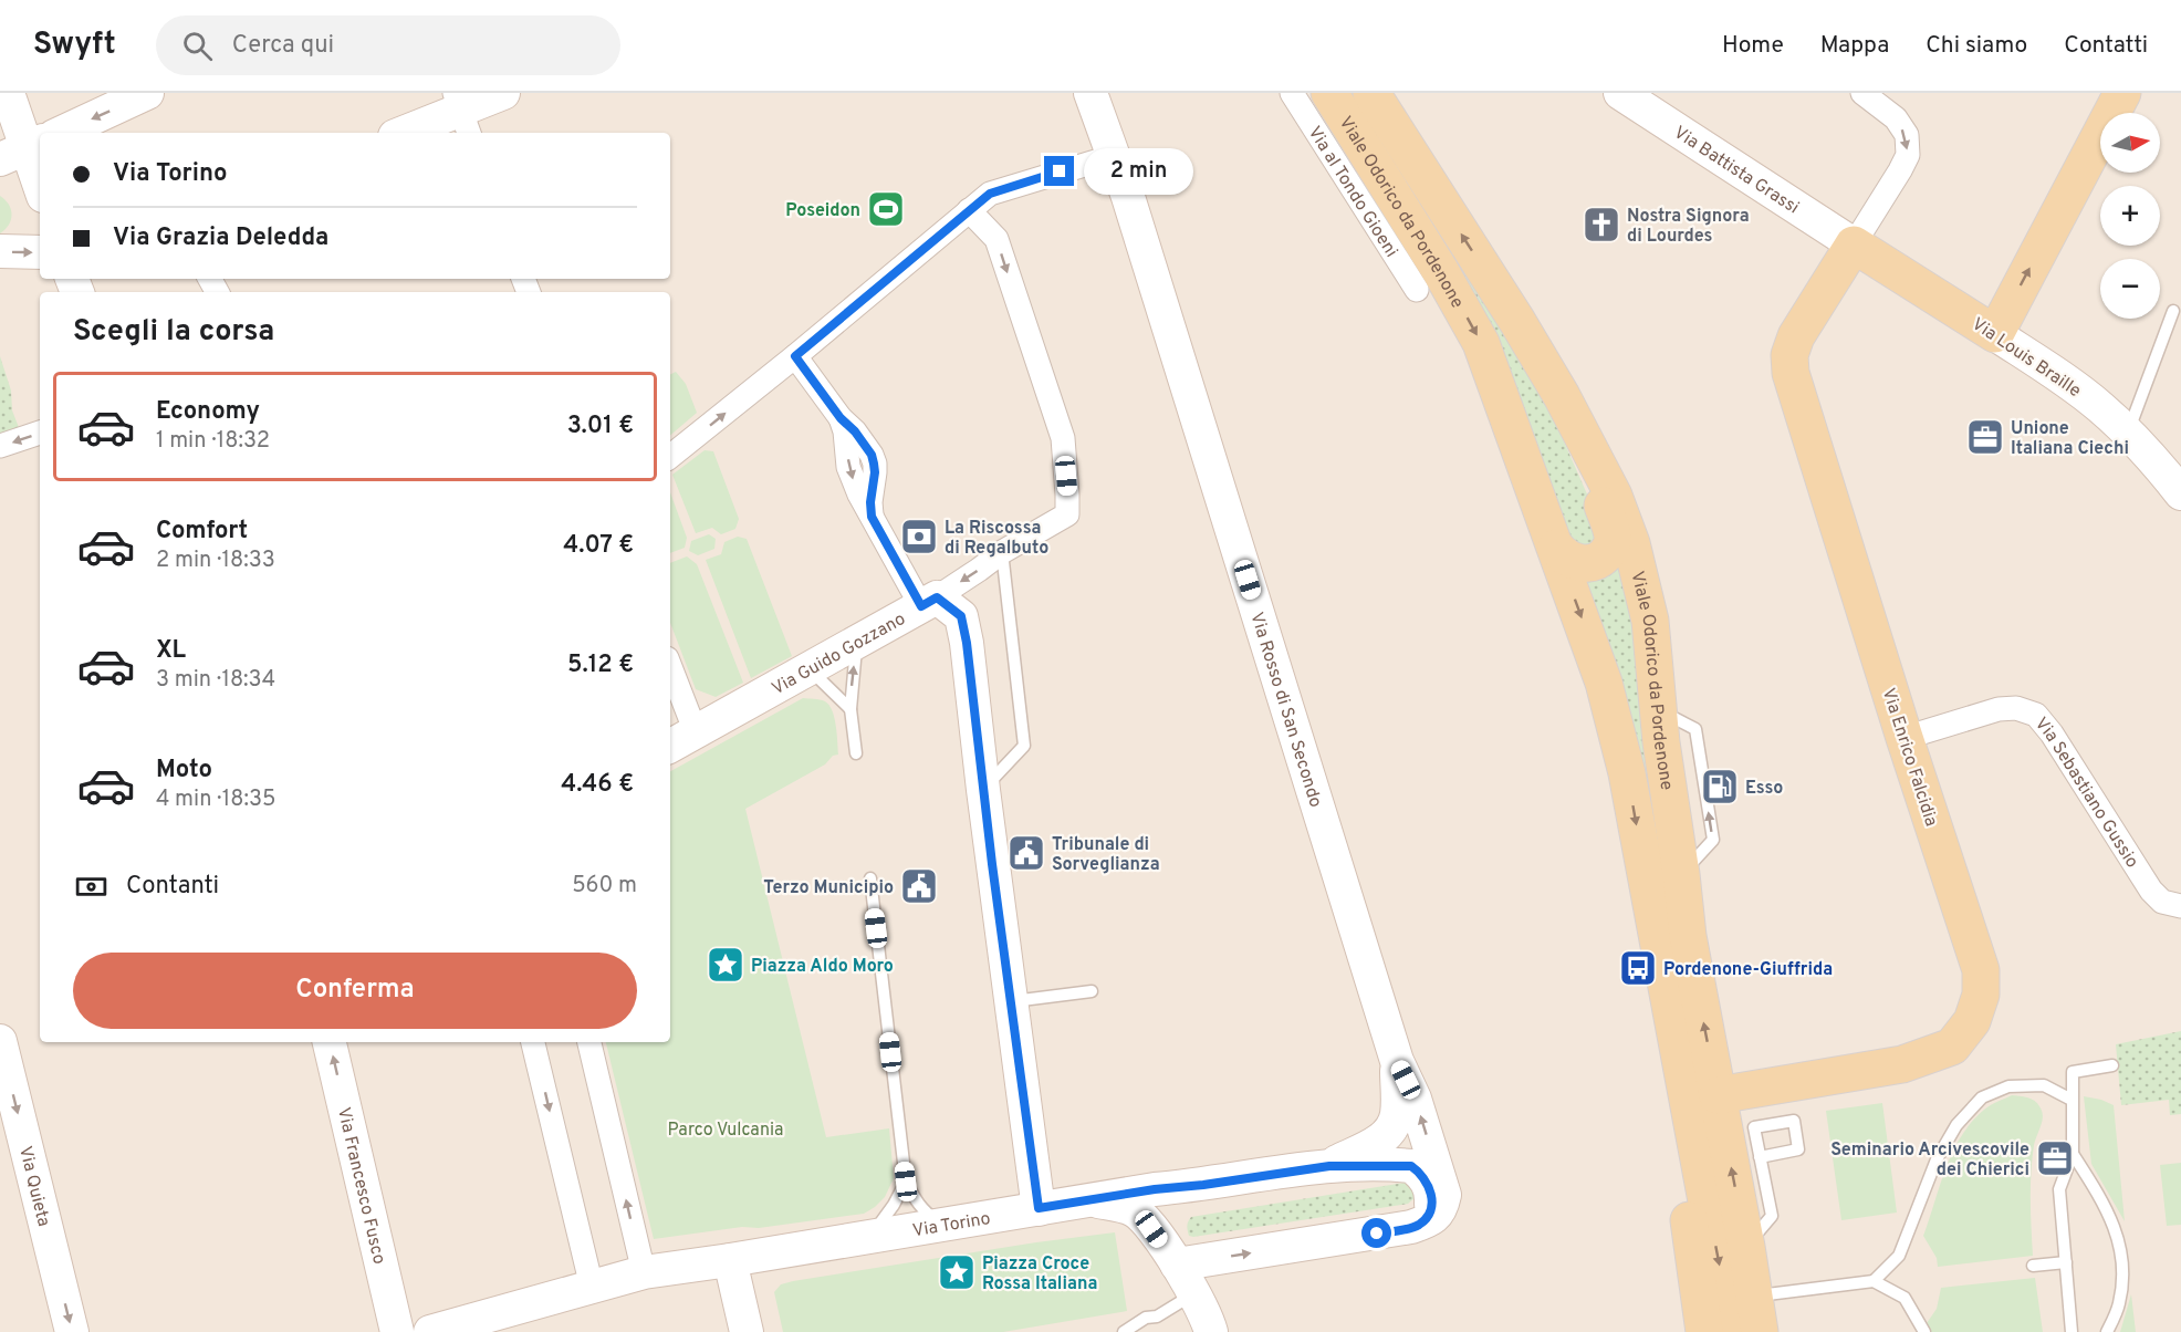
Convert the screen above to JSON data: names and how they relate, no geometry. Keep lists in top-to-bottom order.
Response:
{
  "streets": {
    "main road": [
      "Via Battista Grassi",
      "Viale Odorico da Pordenone",
      "Via Louis Braille",
      "Via Guido Gozzano",
      "Via Rosso di San Secondo",
      "Via Enrico Falcidia",
      "Via Francesco Fusco",
      "Via Quieta",
      "Via Torino"
    ],
    "street": ["Via al Tondo Gioeni", "Via Sebastiano Gussio"]
  },
  "crossings": [
    ["Via Battista Grassi", "Via Louis Braille"],
    ["Via Battista Grassi", "Via Enrico Falcidia"],
    ["Viale Odorico da Pordenone", "Via Enrico Falcidia"],
    ["Via Louis Braille", "Via Enrico Falcidia"],
    ["Via Enrico Falcidia", "Via Sebastiano Gussio"]
  ],
  "one_way": ["Via Guido Gozzano", "Via Francesco Fusco", "Via Quieta"],
  "parks": ["Parco Vulcania"],
  "places": {
    "sports": ["Poseidon"],
    "church": ["Nostra Signora di Lourdes"],
    "office": ["Unione Italiana Ciechi", "Seminario Arcivescovile dei Chierici"],
    "bank": ["La Riscossa di Regalbuto"],
    "fuel station": ["Esso"],
    "public building": ["Tribunale di Sorveglianza", "Terzo Municipio"],
    "place": ["Piazza Aldo Moro", "Piazza Croce Rossa Italiana"],
    "bus stop": ["Pordenone-Giuffrida"]
  },
  "north": "right",
  "page": {
    "header": "Swyft",
    "search": "Cerca qui",
    "nav": [
      "Home",
      "Mappa",
      "Chi siamo",
      "Contatti"
    ],
    "map_buttons": ["+", "−"],
    "banner": ["Via Torino", "Via Grazia Deledda"],
    "bubble": "2 min",
    "heading": "Scegli la corsa",
    "list": [
      {
        "name": "Economy",
        "note": "1 min · 18:32",
        "value": "3.01 €"
      },
      {
        "name": "Comfort",
        "note": "2 min · 18:33",
        "value": "4.07 €"
      },
      {
        "name": "XL",
        "note": "3 min · 18:34",
        "value": "5.12 €"
      },
      {
        "name": "Moto",
        "note": "4 min · 18:35",
        "value": "4.46 €"
      }
    ],
    "pay": ["Contanti", "560 m"],
    "buttons": "Conferma"
  }
}
